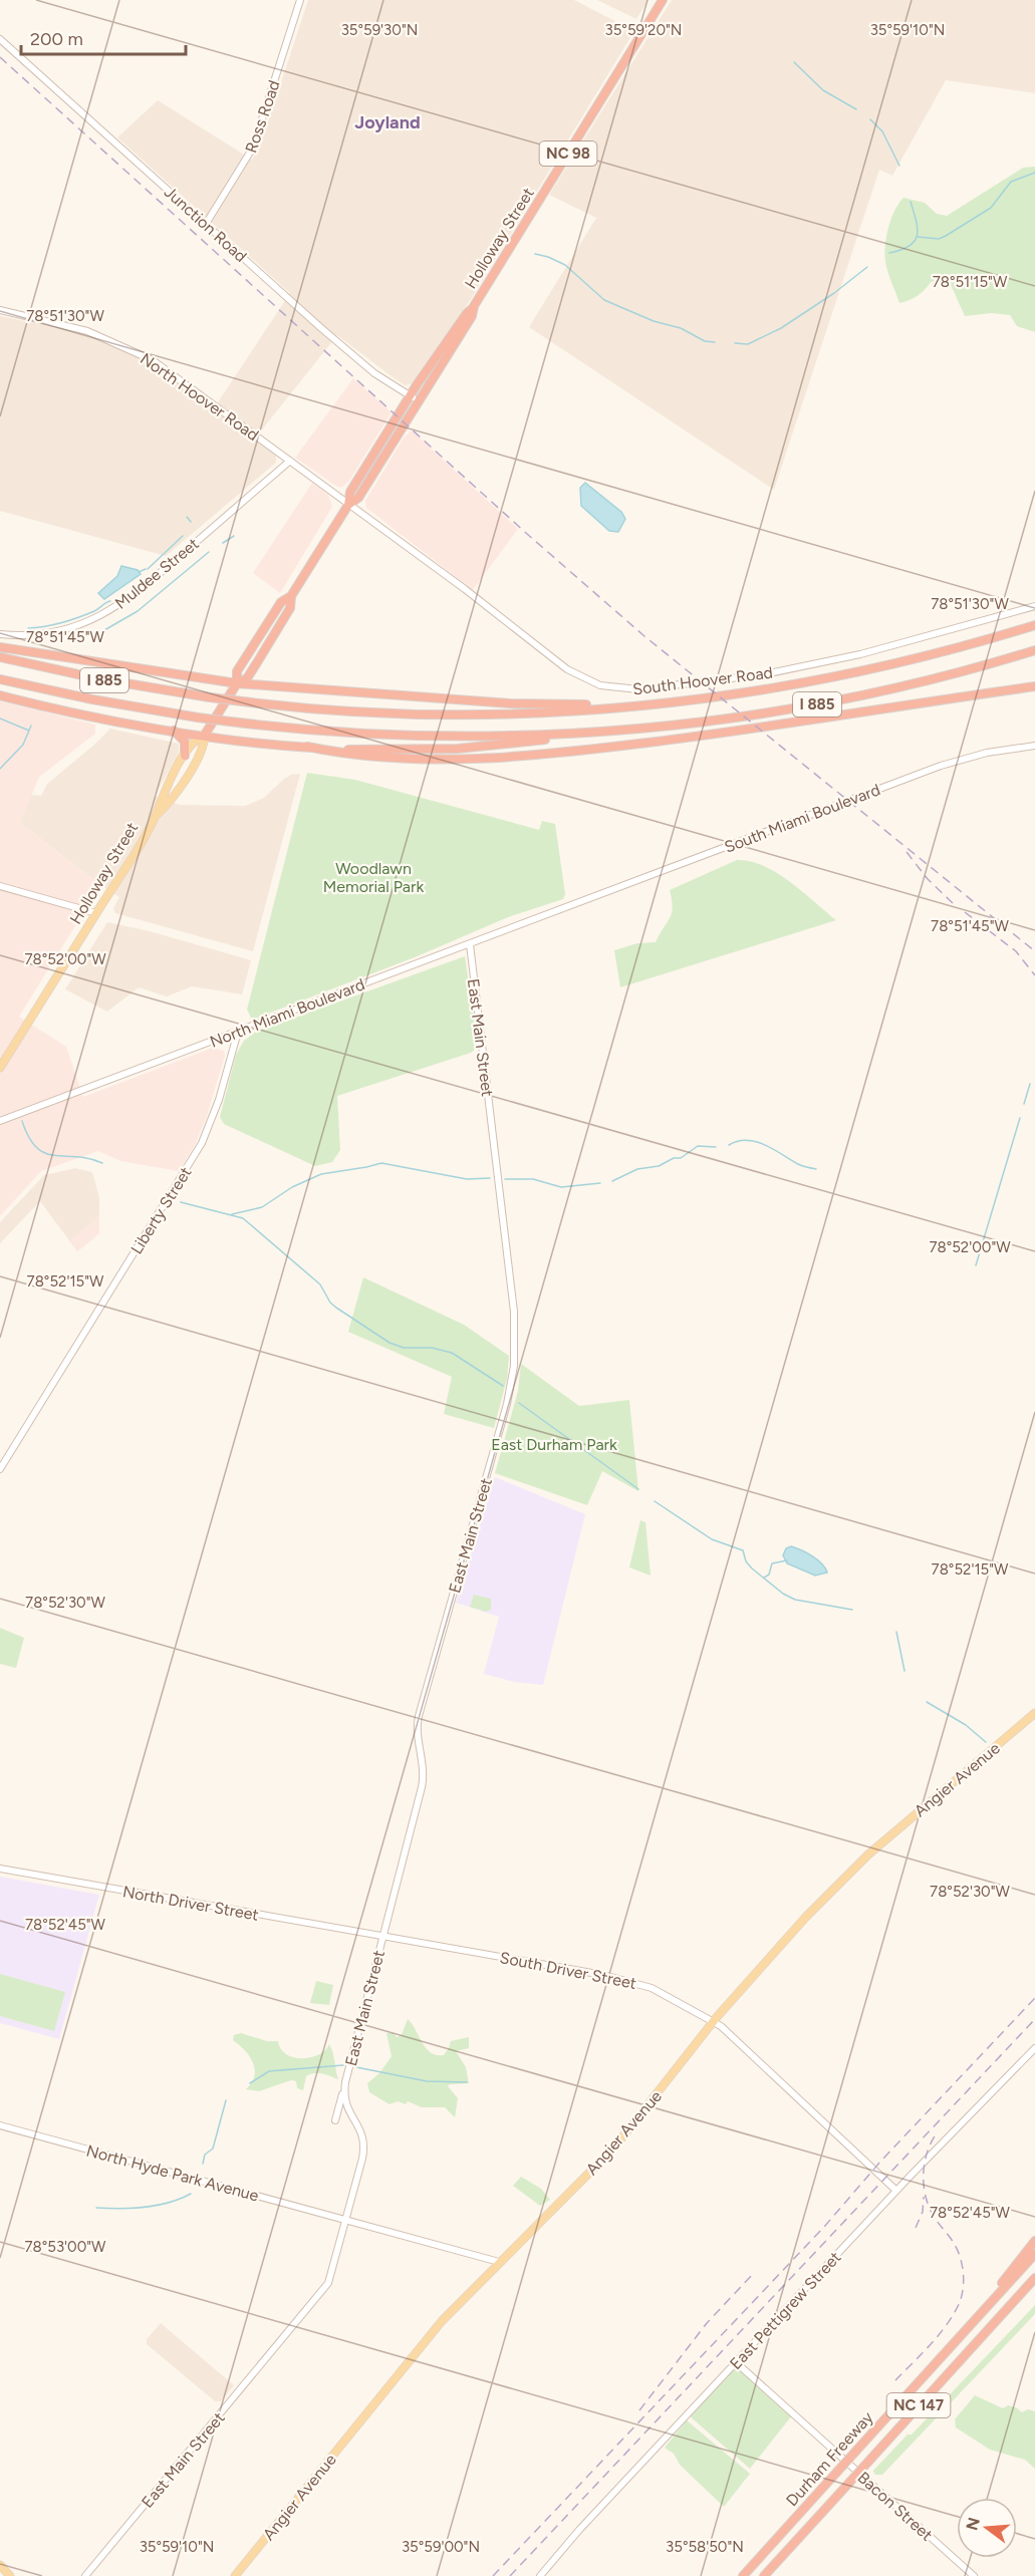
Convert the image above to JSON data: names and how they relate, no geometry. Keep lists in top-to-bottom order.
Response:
{
  "streets": {
    "highway": [
      "NC 98",
      "Holloway Street",
      "I 885",
      "NC 147",
      "Durham Freeway"
    ],
    "main road": ["Angier Avenue"],
    "street": [
      "Ross Road",
      "Junction Road",
      "North Hoover Road",
      "Muldee Street",
      "South Hoover Road",
      "South Miami Boulevard",
      "North Miami Boulevard",
      "East Main Street",
      "Liberty Street",
      "North Driver Street",
      "South Driver Street",
      "North Hyde Park Avenue",
      "East Pettigrew Street",
      "Bacon Street"
    ]
  },
  "crossings": [
    ["Ross Road", "Junction Road"],
    ["Junction Road", "Holloway Street"],
    ["Holloway Street", "North Hoover Road"],
    ["Holloway Street", "South Hoover Road"],
    ["North Hoover Road", "Muldee Street"],
    ["North Hoover Road", "South Hoover Road"],
    ["South Miami Boulevard", "North Miami Boulevard"],
    ["North Miami Boulevard", "East Main Street"],
    ["North Miami Boulevard", "Liberty Street"],
    ["East Main Street", "North Driver Street"],
    ["East Main Street", "South Driver Street"],
    ["East Main Street", "North Hyde Park Avenue"],
    ["Angier Avenue", "South Driver Street"],
    ["Angier Avenue", "North Hyde Park Avenue"],
    ["North Driver Street", "South Driver Street"],
    ["South Driver Street", "East Pettigrew Street"],
    ["East Pettigrew Street", "Bacon Street"]
  ],
  "districts": ["Joyland"],
  "parks": ["Woodlawn Memorial Park", "East Durham Park"],
  "scale_bar": "200 m",
  "north": "left",
  "coordinates": [
    "35°59'30\"N",
    "35°59'20\"N",
    "35°59'10\"N",
    "78°51'15\"W",
    "78°51'30\"W",
    "78°51'45\"W",
    "78°52'00\"W",
    "78°52'15\"W",
    "78°52'30\"W",
    "78°52'45\"W",
    "78°53'00\"W",
    "35°59'00\"N",
    "35°58'50\"N"
  ]
}
